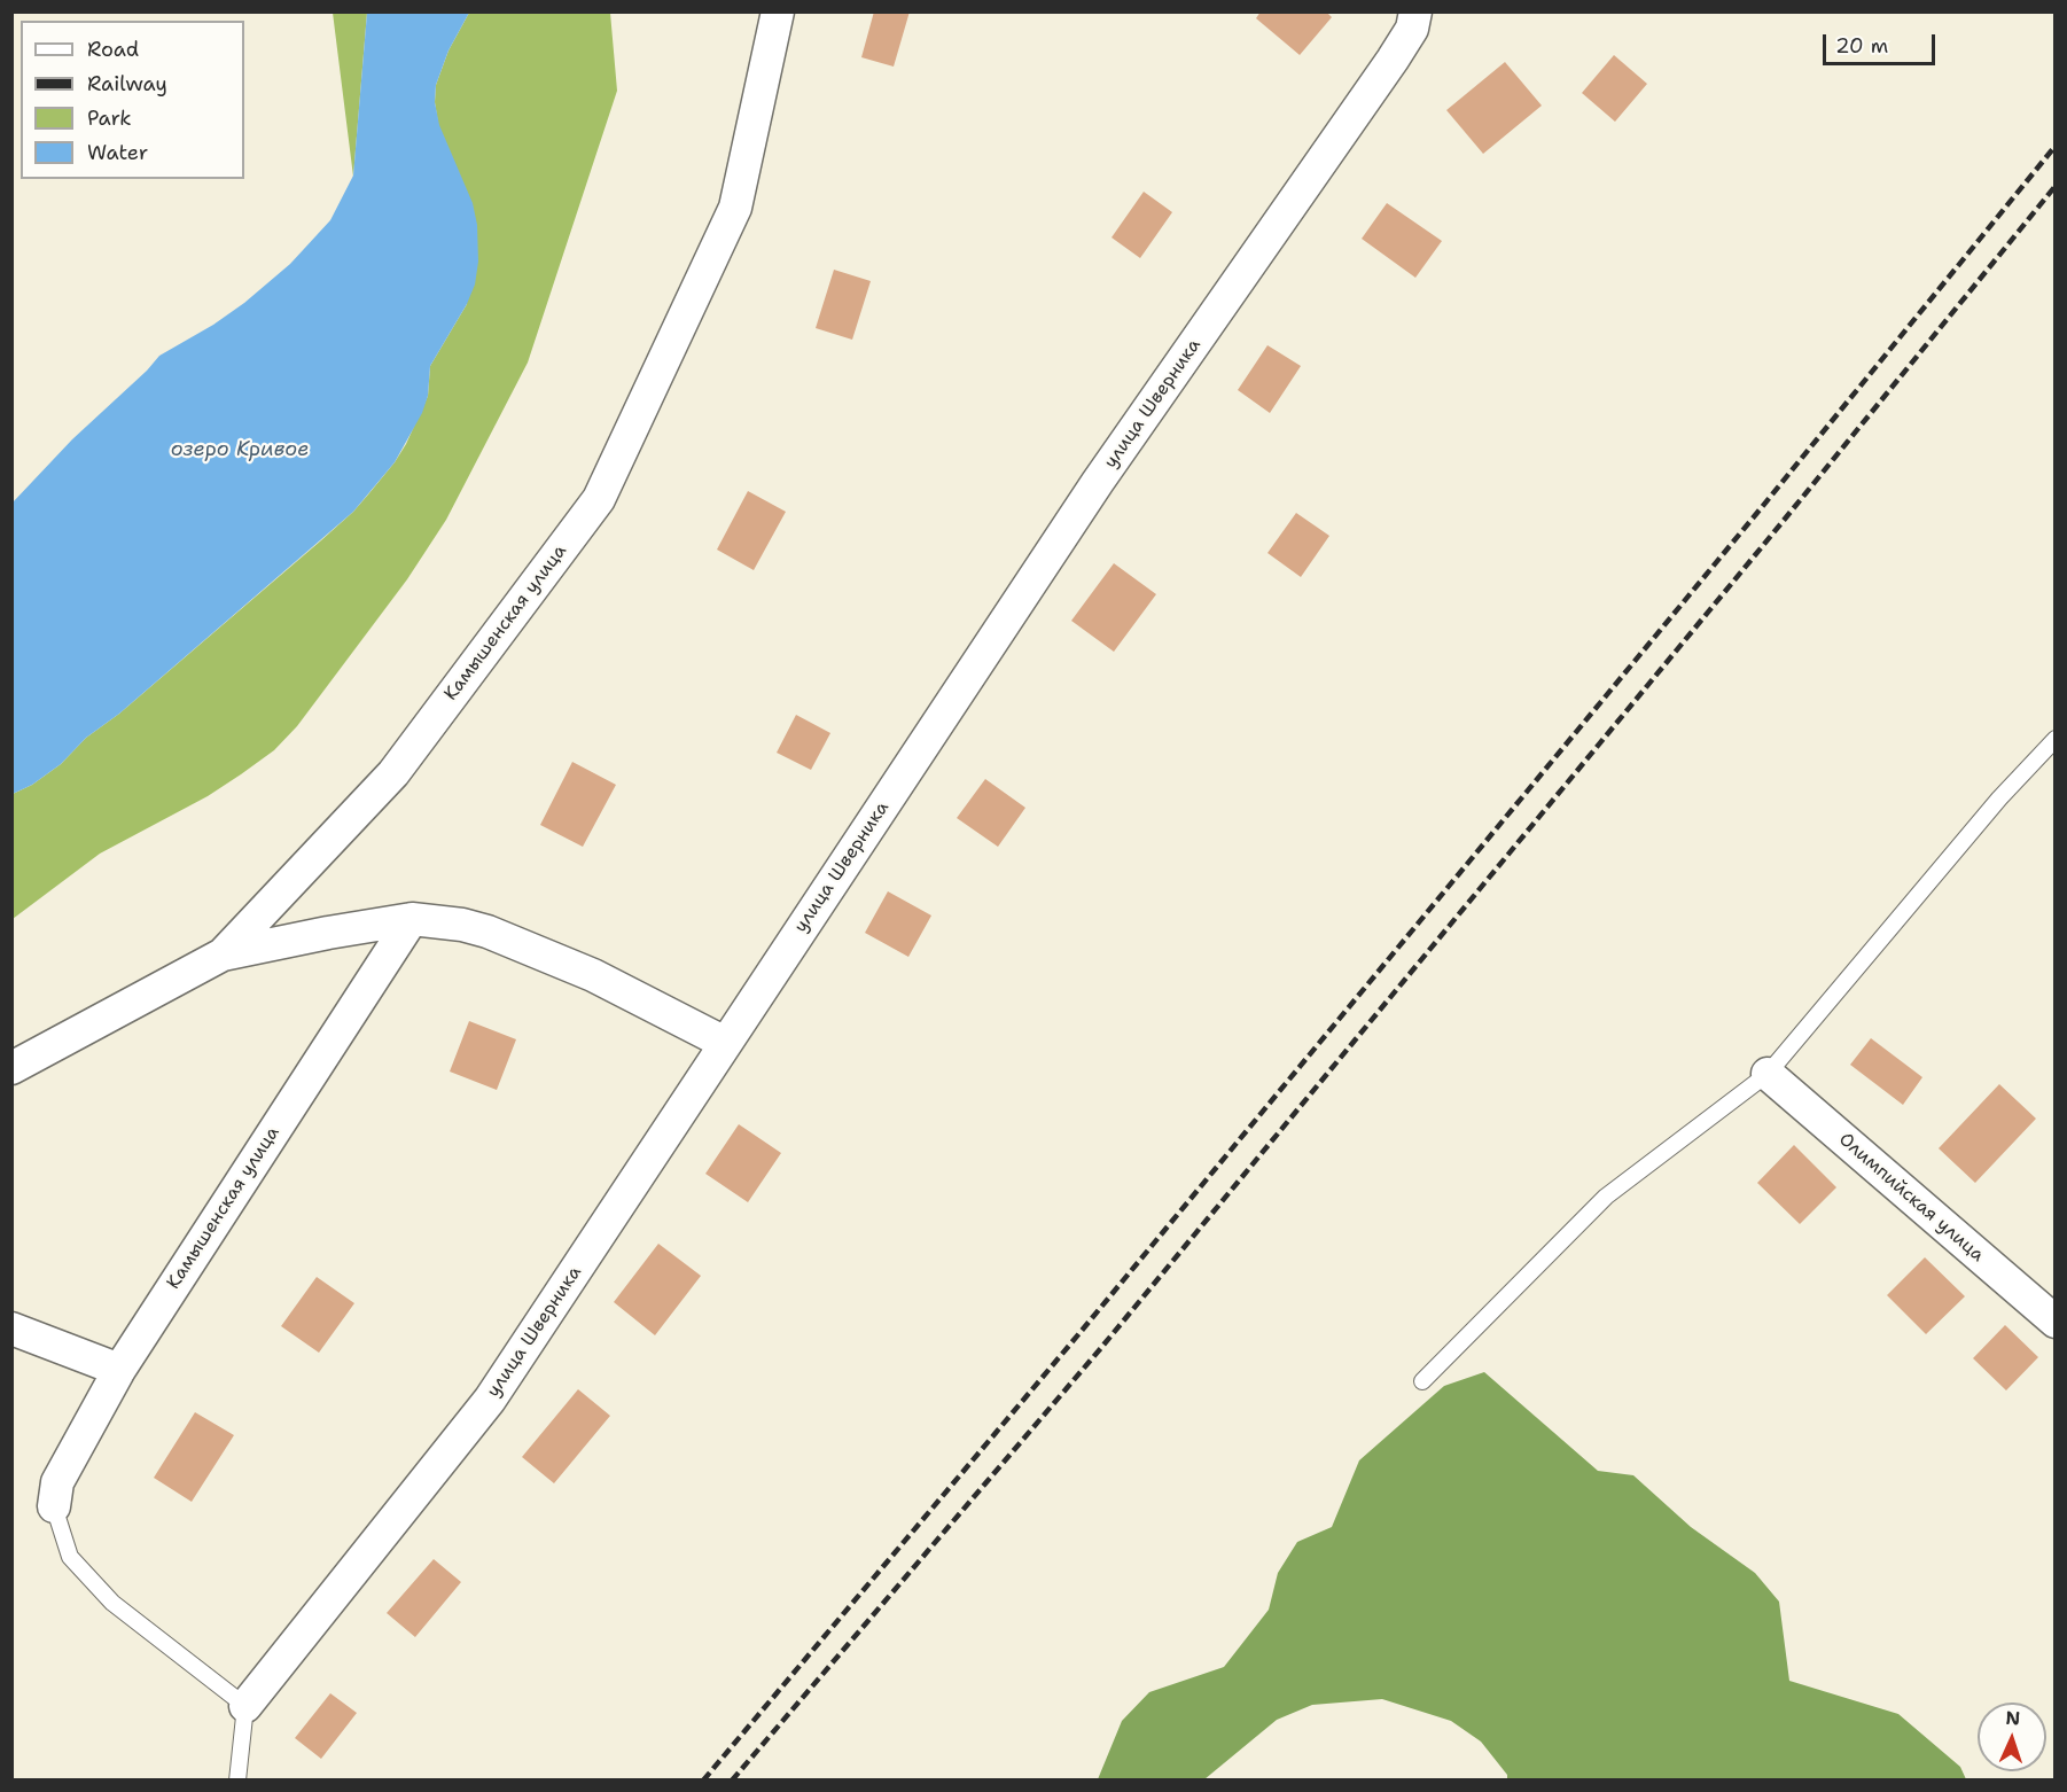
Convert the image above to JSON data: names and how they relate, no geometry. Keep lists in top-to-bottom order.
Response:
{
  "streets": {
    "street": ["улица Шверника", "Камышенская улица", "Олимпийская улица"]
  },
  "water": ["озеро Кривое"],
  "legend": [
    "Road",
    "Railway",
    "Park",
    "Water"
  ],
  "scale_bar": "20 m",
  "north": "top"
}
